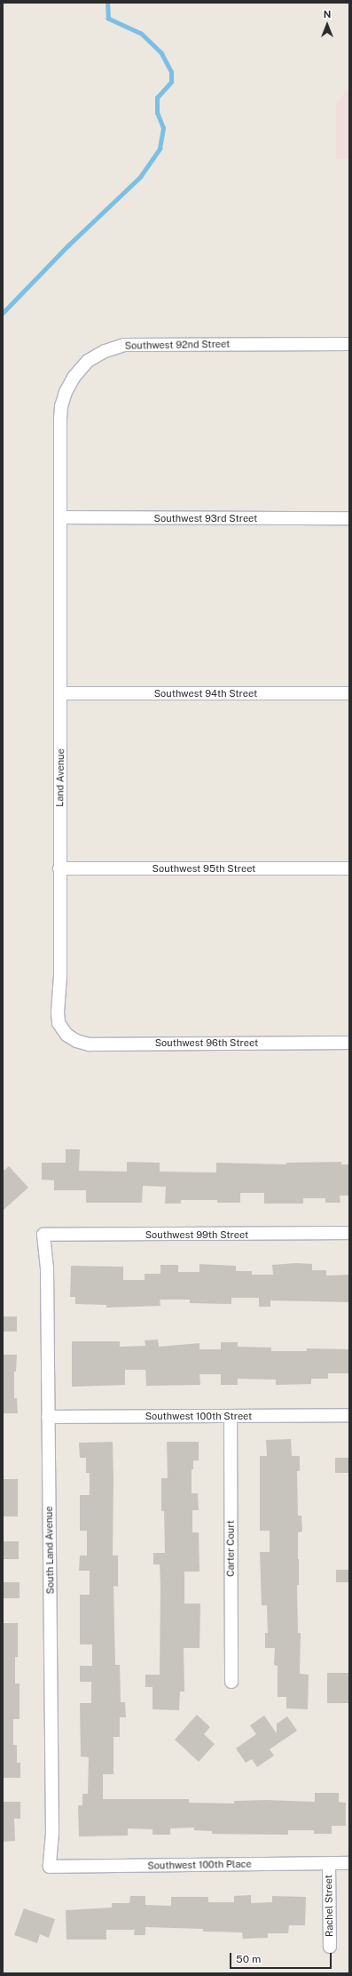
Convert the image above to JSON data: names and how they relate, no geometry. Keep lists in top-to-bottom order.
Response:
{
  "streets": {
    "street": [
      "Southwest 92nd Street",
      "Southwest 93rd Street",
      "Southwest 94th Street",
      "Land Avenue",
      "Southwest 95th Street",
      "Southwest 96th Street",
      "Southwest 99th Street",
      "Southwest 100th Street",
      "Carter Court",
      "South Land Avenue",
      "Southwest 100th Place",
      "Rachel Street"
    ]
  },
  "crossings": [
    ["Southwest 92nd Street", "Southwest 93rd Street"],
    ["Southwest 92nd Street", "Land Avenue"],
    ["Southwest 93rd Street", "Land Avenue"],
    ["Southwest 94th Street", "Land Avenue"],
    ["Land Avenue", "Southwest 95th Street"],
    ["Land Avenue", "Southwest 96th Street"],
    ["Southwest 99th Street", "South Land Avenue"],
    ["Southwest 100th Street", "Carter Court"],
    ["Southwest 100th Street", "South Land Avenue"],
    ["South Land Avenue", "Southwest 100th Place"],
    ["Southwest 100th Place", "Rachel Street"]
  ],
  "scale_bar": "50 m",
  "north": "top"
}
